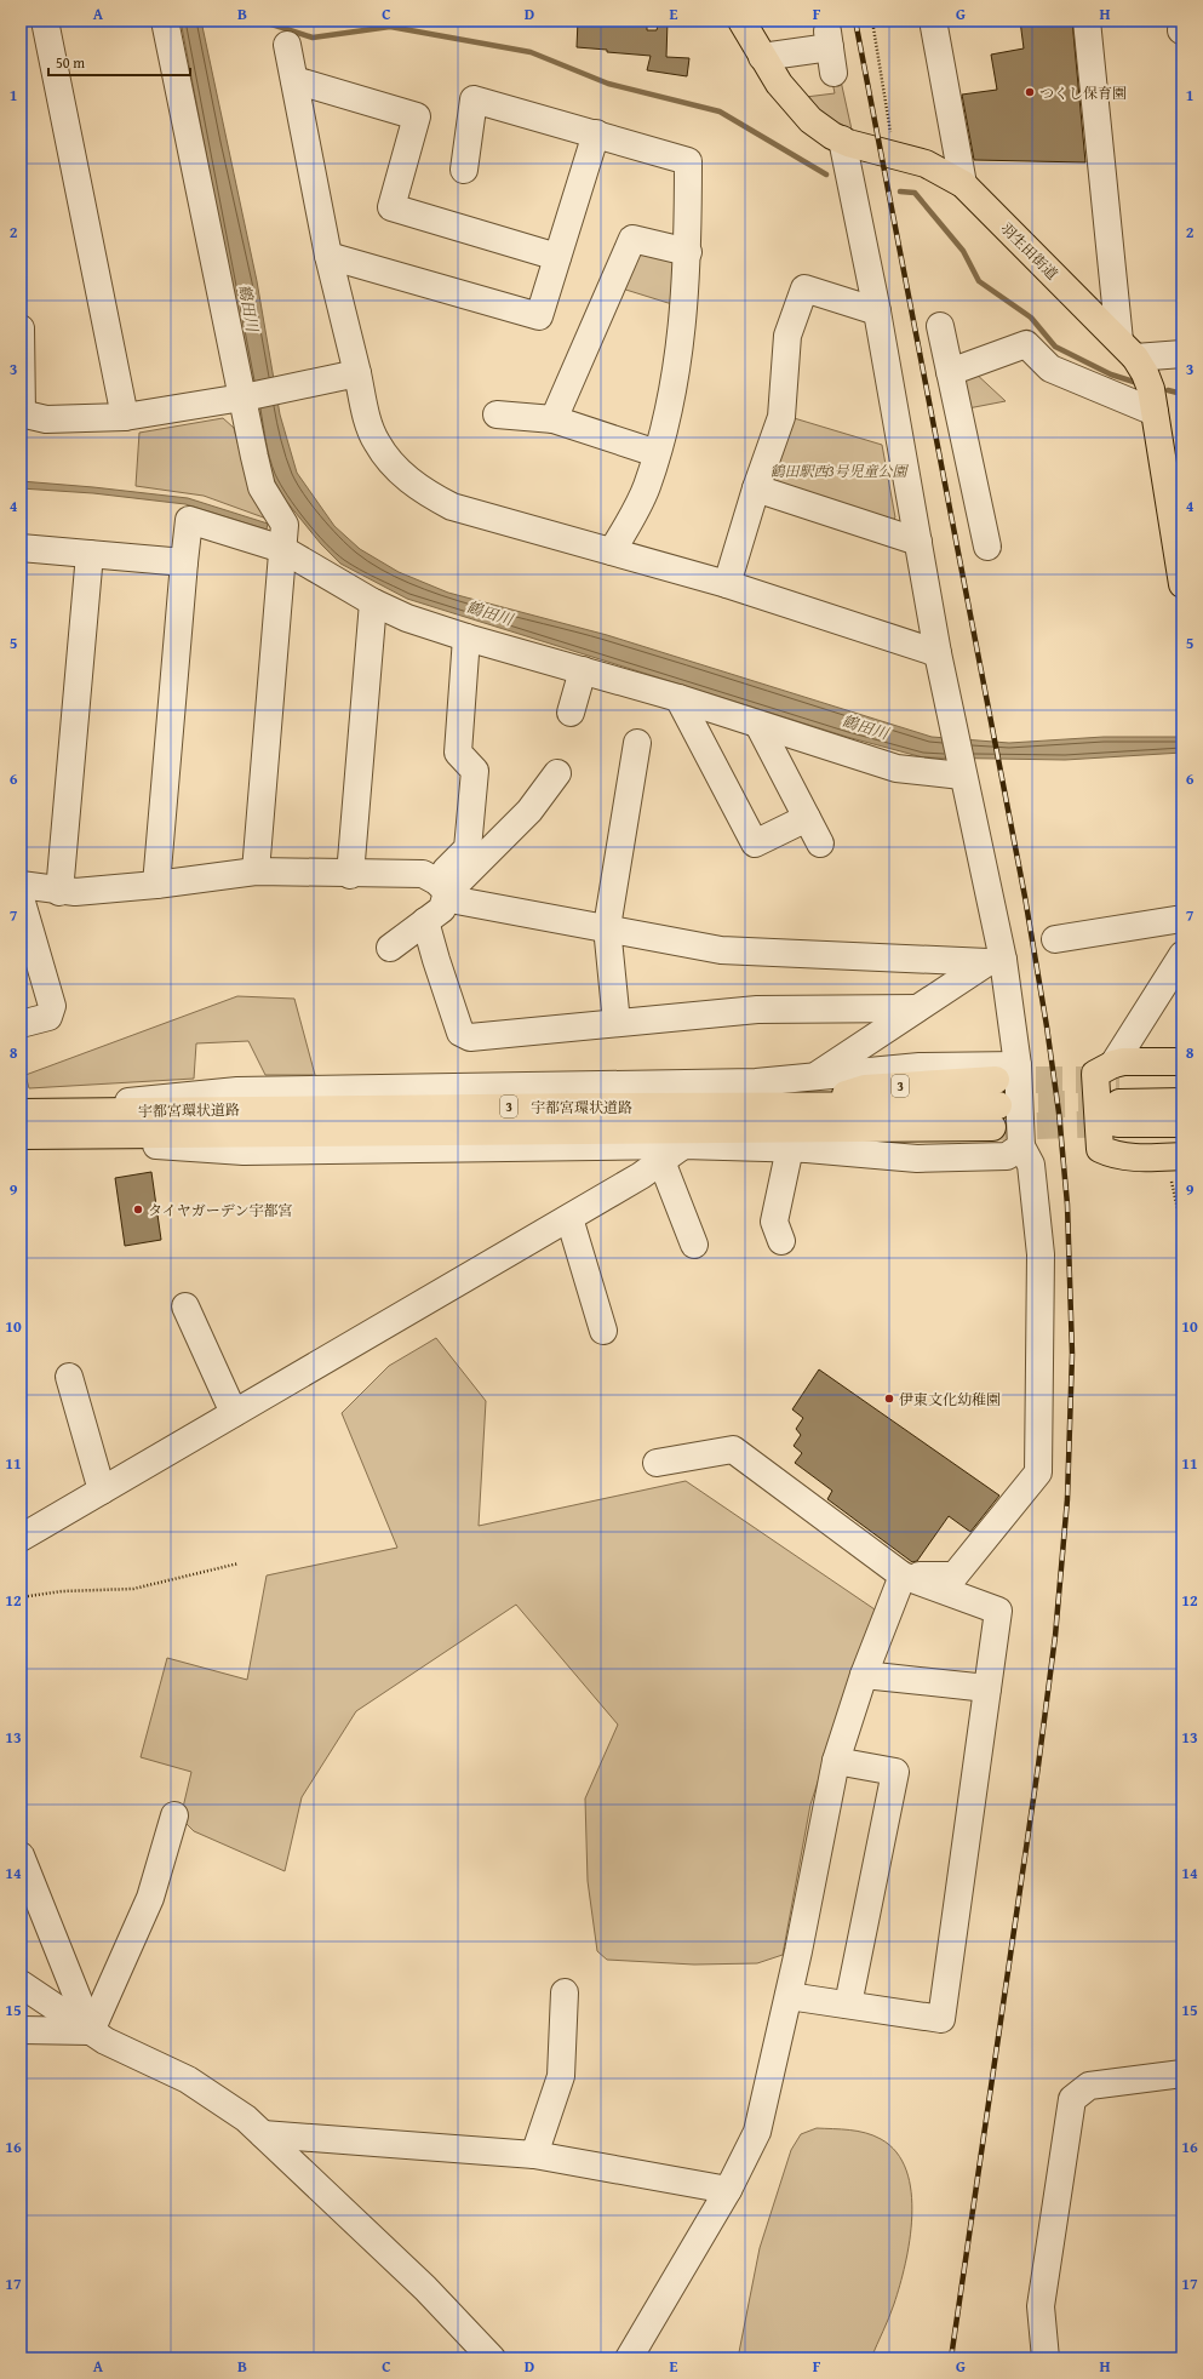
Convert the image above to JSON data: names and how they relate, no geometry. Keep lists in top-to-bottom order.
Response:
{
  "streets": {
    "main road": ["羽生田街道", "3", "宇都宮環状道路"]
  },
  "crossings": [
    ["3", "宇都宮環状道路"]
  ],
  "water": ["鶴田川"],
  "parks": ["鶴田駅西3号児童公園"],
  "places": ["つくし保育園", "タイヤガーデン宇都宮", "伊東文化幼稚園"],
  "scale_bar": "50 m",
  "grid": {
    "columns": [
      "A",
      "B",
      "C",
      "D",
      "E",
      "F",
      "G",
      "H"
    ],
    "rows": [
      "1",
      "2",
      "3",
      "4",
      "5",
      "6",
      "7",
      "8",
      "9",
      "10",
      "11",
      "12",
      "13",
      "14",
      "15",
      "16",
      "17"
    ]
  }
}
